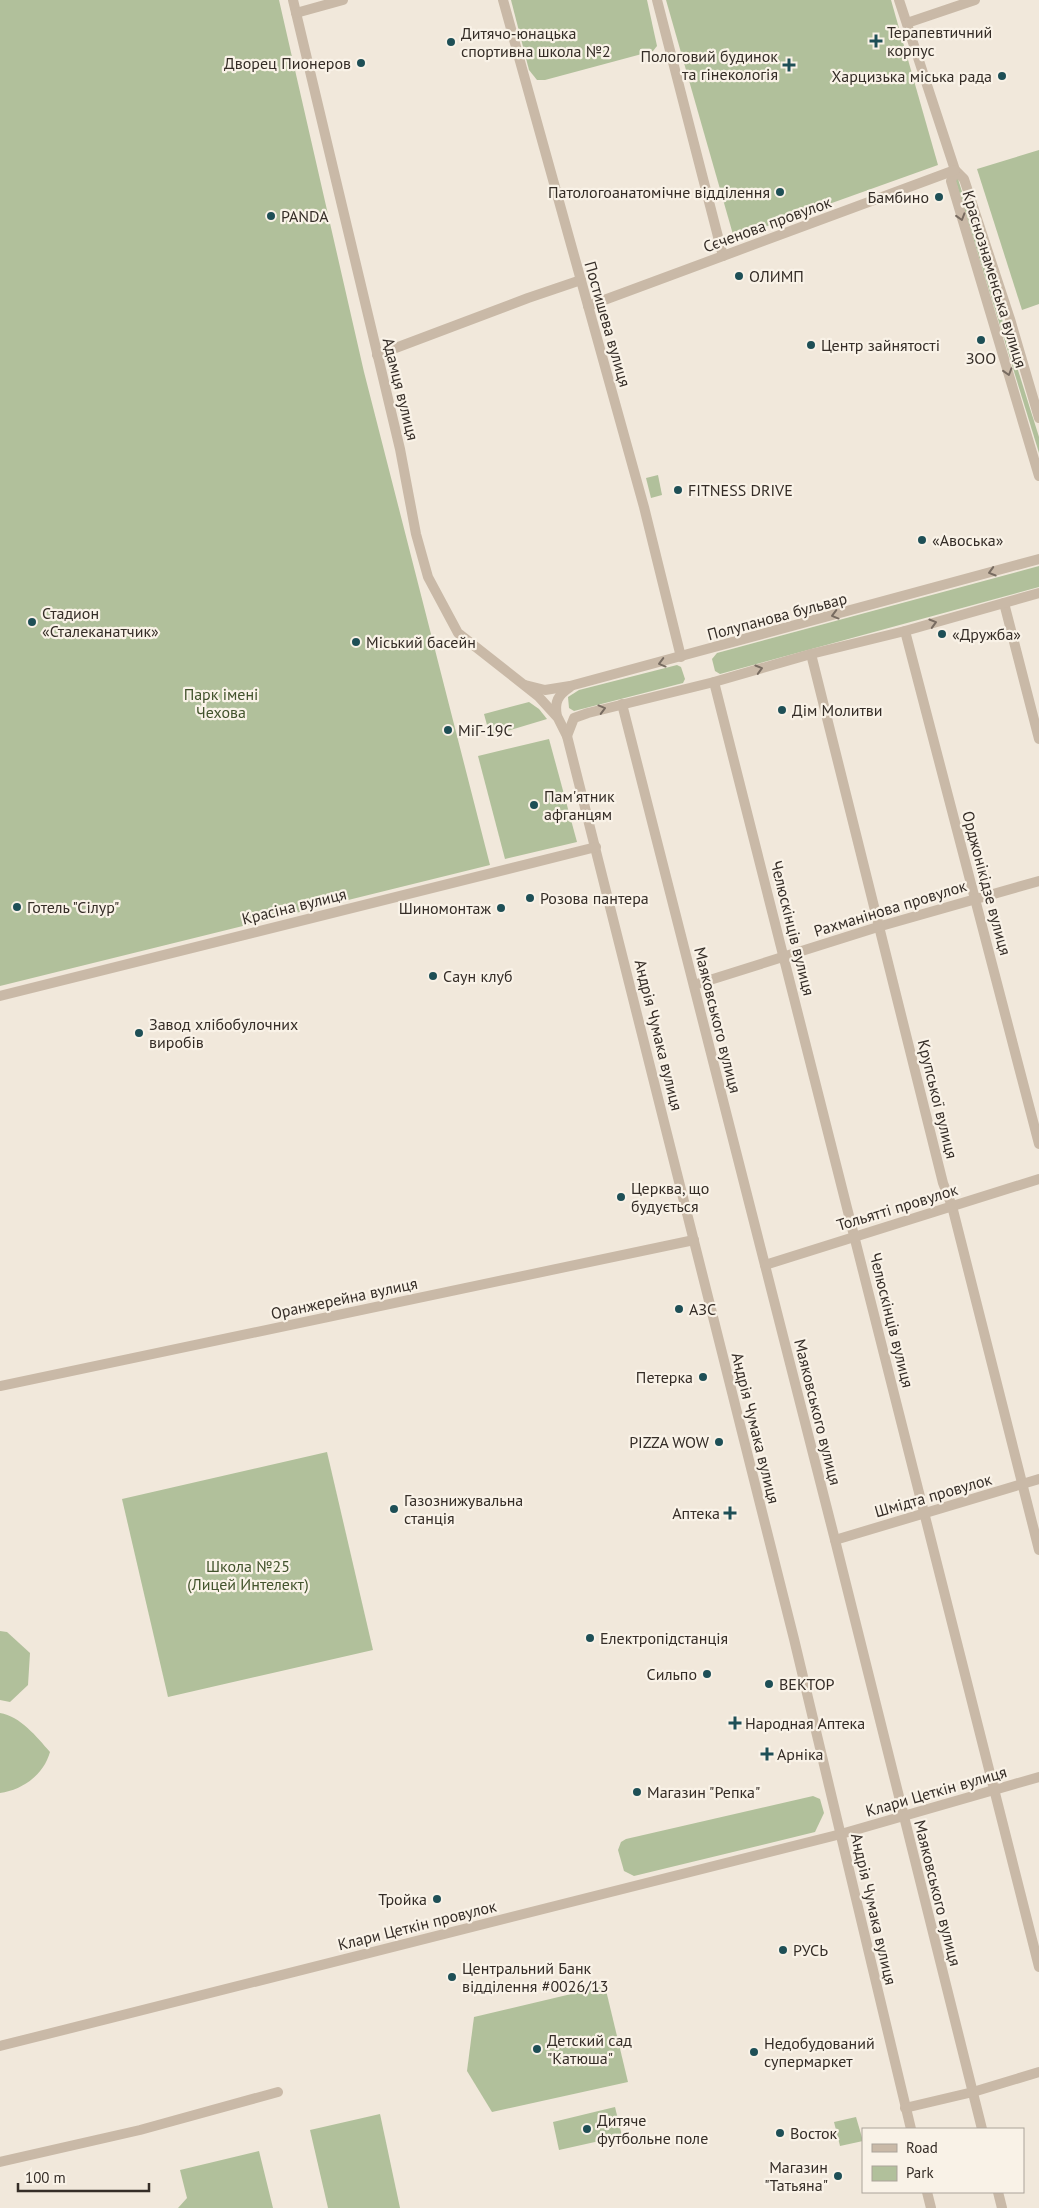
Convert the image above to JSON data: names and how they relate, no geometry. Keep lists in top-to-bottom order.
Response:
{
  "streets": {
    "street": [
      "Сєченова провулок",
      "Краснознаменська вулиця",
      "Постишева вулиця",
      "Адамця вулиця",
      "Полупанова бульвар",
      "Орджонікідзе вулиця",
      "Красіна вулиця",
      "Рахманінова провулок",
      "Челюскінців вулиця",
      "Маяковського вулиця",
      "Андрія Чумака вулиця",
      "Крупської вулиця",
      "Тольятті провулок",
      "Оранжерейна вулиця",
      "Шмідта провулок",
      "Клари Цеткін вулиця",
      "Клари Цеткін провулок"
    ]
  },
  "crossings": [
    ["Сєченова провулок", "Краснознаменська вулиця"],
    ["Сєченова провулок", "Постишева вулиця"],
    ["Постишева вулиця", "Полупанова бульвар"],
    ["Адамця вулиця", "Полупанова бульвар"],
    ["Адамця вулиця", "Андрія Чумака вулиця"],
    ["Орджонікідзе вулиця", "Рахманінова провулок"],
    ["Красіна вулиця", "Андрія Чумака вулиця"],
    ["Рахманінова провулок", "Челюскінців вулиця"],
    ["Рахманінова провулок", "Маяковського вулиця"],
    ["Рахманінова провулок", "Крупської вулиця"],
    ["Челюскінців вулиця", "Тольятті провулок"],
    ["Челюскінців вулиця", "Шмідта провулок"],
    ["Челюскінців вулиця", "Клари Цеткін вулиця"],
    ["Маяковського вулиця", "Тольятті провулок"],
    ["Маяковського вулиця", "Шмідта провулок"],
    ["Маяковського вулиця", "Клари Цеткін вулиця"],
    ["Андрія Чумака вулиця", "Оранжерейна вулиця"],
    ["Андрія Чумака вулиця", "Клари Цеткін вулиця"],
    ["Андрія Чумака вулиця", "Клари Цеткін провулок"],
    ["Крупської вулиця", "Тольятті провулок"],
    ["Крупської вулиця", "Шмідта провулок"],
    ["Клари Цеткін вулиця", "Клари Цеткін провулок"]
  ],
  "parks": ["Парк імені Чехова", "Школа №25 (Лицей Интелект)"],
  "places": {
    "health": [
      "Терапевтичний корпус",
      "Пологовий будинок та гінекологія",
      "Аптека",
      "Народная Аптека",
      "Арніка"
    ],
    "other": [
      "Дитячо-юнацька спортивна школа №2",
      "Дворец Пионеров",
      "Харцизька міська рада",
      "Патологоанатомічне відділення",
      "Бамбино",
      "PANDA",
      "ОЛИМП",
      "ЗОО",
      "Центр зайнятості",
      "FITNESS DRIVE",
      "«Авоська»",
      "Стадион «Сталеканатчик»",
      "«Дружба»",
      "Міський басейн",
      "Дім Молитви",
      "МіГ-19С",
      "Пам'ятник афганцям",
      "Розова пантера",
      "Готель \"Сілур\"",
      "Шиномонтаж",
      "Саун клуб",
      "Завод хлібобулочних виробів",
      "Церква, що будується",
      "АЗС",
      "Петерка",
      "PIZZA WOW",
      "Газознижувальна станція",
      "Електропідстанція",
      "Сильпо",
      "ВЕКТОР",
      "Магазин \"Репка\"",
      "Тройка",
      "РУСЬ",
      "Центральний Банк відділення #0026/13",
      "Детский сад \"Катюша\"",
      "Недобудований супермаркет",
      "Дитяче футбольне поле",
      "Восток",
      "Магазин \"Татьяна\""
    ]
  },
  "legend": ["Road", "Park"],
  "scale_bar": "100 m"
}
